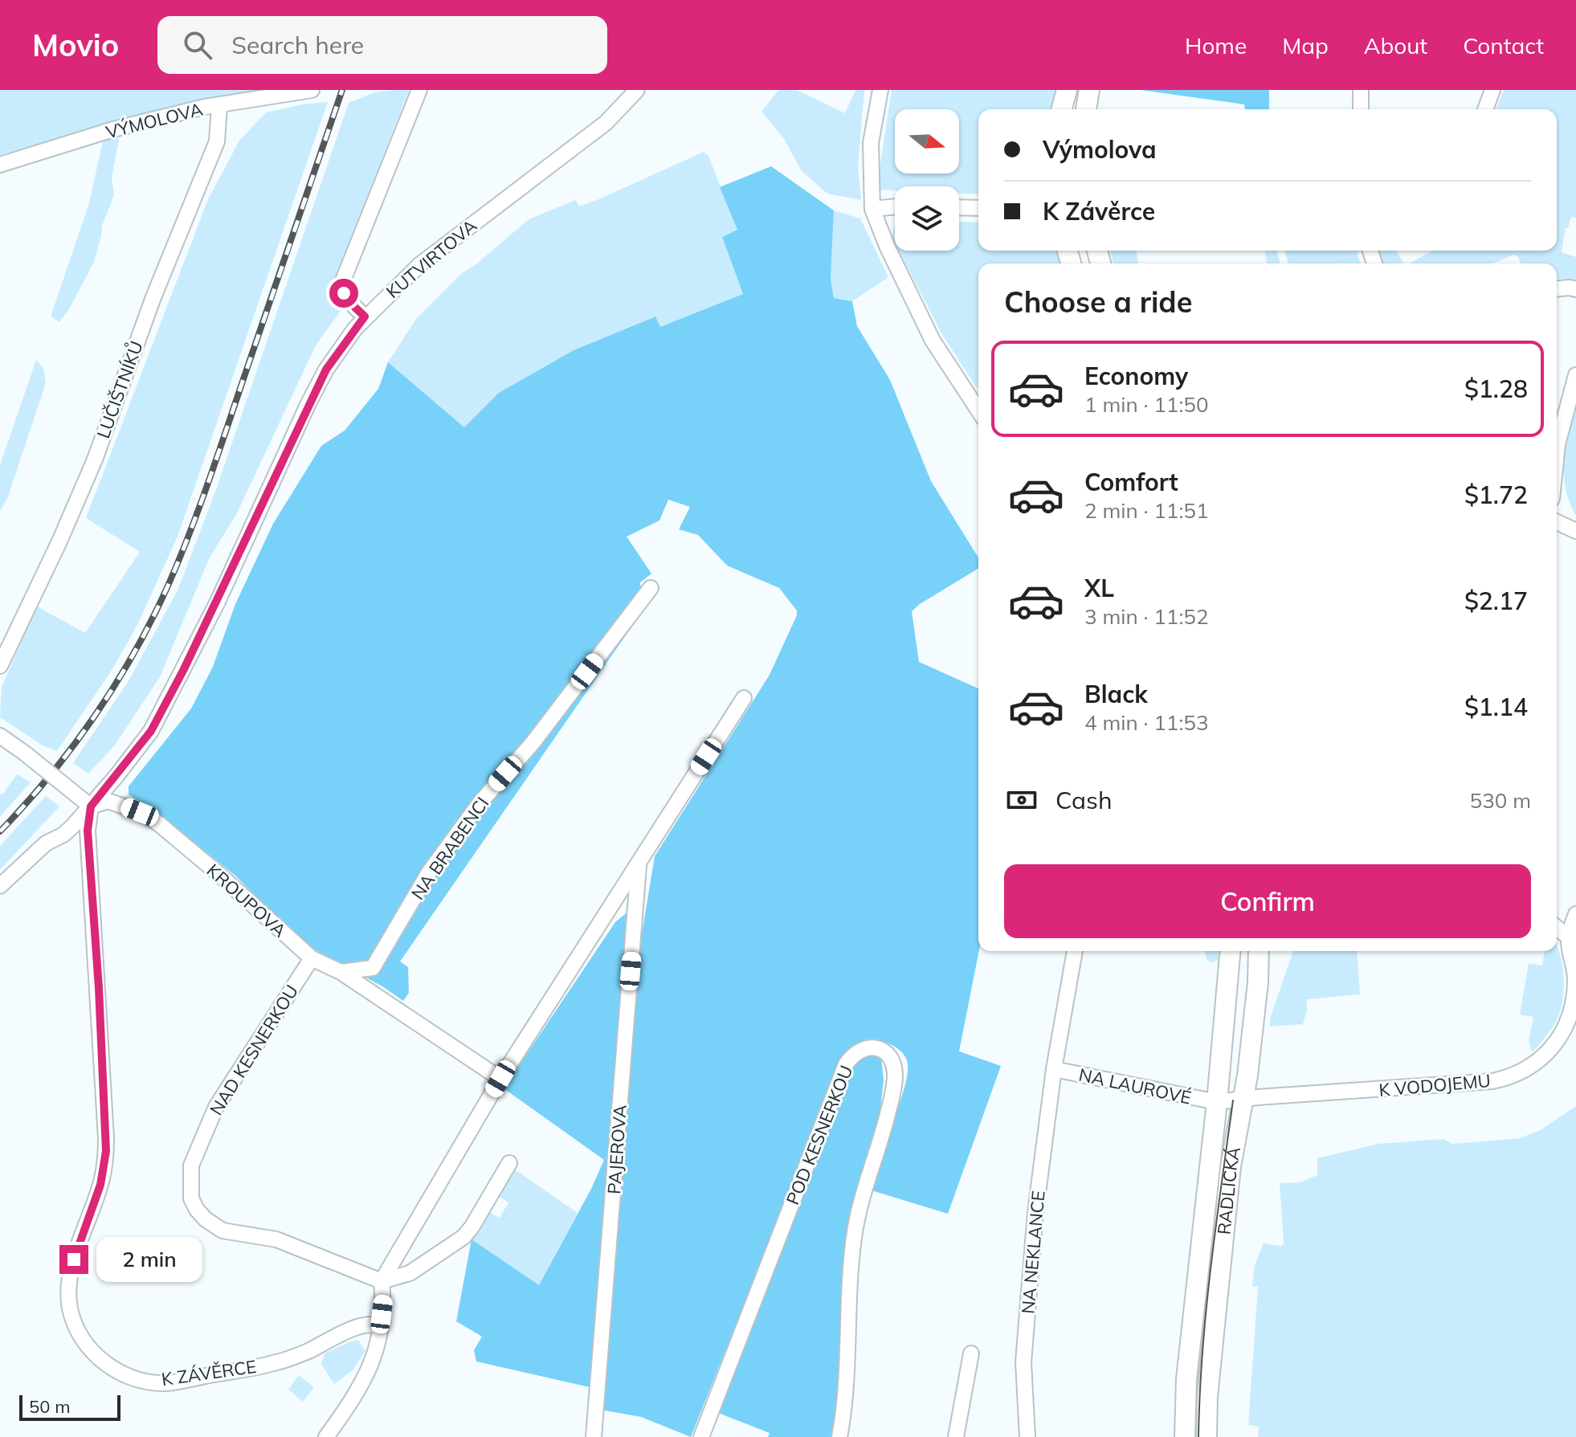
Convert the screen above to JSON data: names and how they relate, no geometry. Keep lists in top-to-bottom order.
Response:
{
  "streets": {
    "main road": ["RADLICKÁ"],
    "street": [
      "VÝMOLOVA",
      "KUTVIRTOVA",
      "LUČIŠTNÍKŮ",
      "NA BRABENCI",
      "KROUPOVA",
      "NAD KESNERKOU",
      "K VODOJEMU",
      "NA LAUROVÉ",
      "POD KESNERKOU",
      "PAJEROVA",
      "NA NEKLANCE",
      "K ZÁVĚRCE"
    ]
  },
  "crossings": [
    ["VÝMOLOVA", "LUČIŠTNÍKŮ"],
    ["KUTVIRTOVA", "KROUPOVA"],
    ["KUTVIRTOVA", "K ZÁVĚRCE"],
    ["NA BRABENCI", "KROUPOVA"],
    ["KROUPOVA", "NAD KESNERKOU"],
    ["KROUPOVA", "K ZÁVĚRCE"],
    ["K VODOJEMU", "NA LAUROVÉ"],
    ["K VODOJEMU", "RADLICKÁ"],
    ["NA LAUROVÉ", "RADLICKÁ"],
    ["NA LAUROVÉ", "NA NEKLANCE"]
  ],
  "scale_bar": "50 m",
  "north": "right",
  "page": {
    "header": "Movio",
    "search": "Search here",
    "nav": [
      "Home",
      "Map",
      "About",
      "Contact"
    ],
    "banner": ["Výmolova", "K Závěrce"],
    "heading": "Choose a ride",
    "list": [
      {
        "name": "Economy",
        "note": "1 min · 11:50",
        "value": "$1.28"
      },
      {
        "name": "Comfort",
        "note": "2 min · 11:51",
        "value": "$1.72"
      },
      {
        "name": "XL",
        "note": "3 min · 11:52",
        "value": "$2.17"
      },
      {
        "name": "Black",
        "note": "4 min · 11:53",
        "value": "$1.14"
      }
    ],
    "pay": ["Cash", "530 m"],
    "buttons": "Confirm",
    "bubble": "2 min",
    "scale": "50 m"
  }
}
